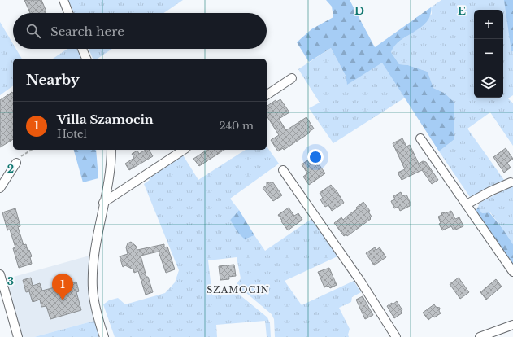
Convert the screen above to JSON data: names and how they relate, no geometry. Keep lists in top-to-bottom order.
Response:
{
  "districts": ["SZAMOCIN"],
  "page": {
    "map_buttons": ["+", "−"],
    "search": "Search here",
    "heading": "Nearby",
    "list": [
      {
        "mark": "1",
        "name": "Villa Szamocin",
        "note": "Hotel",
        "value": "240 m"
      }
    ],
    "pins": "1"
  },
  "grid": {
    "columns": ["D", "E"],
    "rows": ["2", "3"]
  }
}
